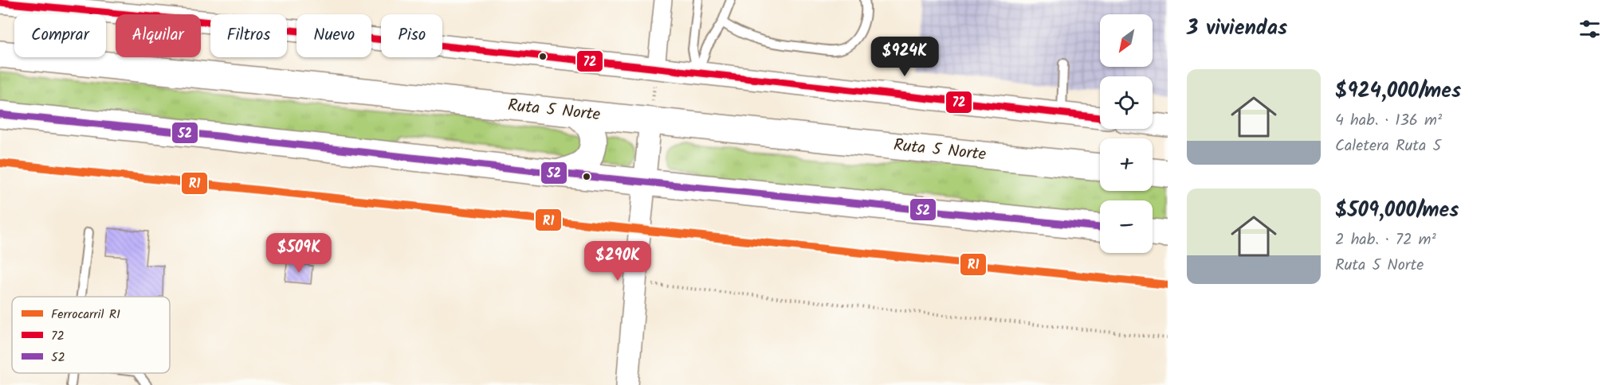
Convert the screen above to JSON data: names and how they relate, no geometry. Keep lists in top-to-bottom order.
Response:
{
  "streets": {
    "highway": ["Ruta 5 Norte"]
  },
  "lines": ["transit line 72", "transit line 52", "rail line R1"],
  "legend": ["Ferrocarril R1", "72", "52"],
  "north": "bottom left",
  "page": {
    "heading": "3 viviendas",
    "map_buttons": ["+", "−"],
    "chip": [
      "Comprar",
      "Alquilar",
      "Filtros",
      "Nuevo",
      "Piso"
    ],
    "price": ["$924K", "$509K", "$290K"],
    "list": [
      {
        "name": "$924,000/mes",
        "note": "4 hab. · 136 m² · Caletera Ruta 5"
      },
      {
        "name": "$509,000/mes",
        "note": "2 hab. · 72 m² · Ruta 5 Norte"
      }
    ]
  }
}
